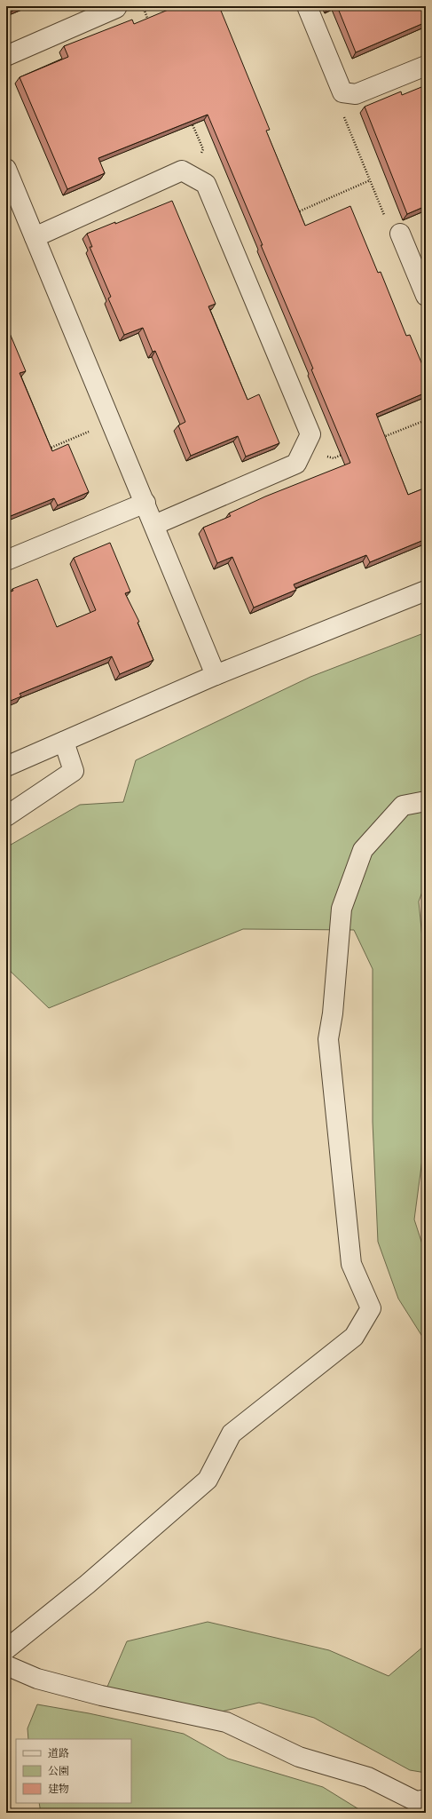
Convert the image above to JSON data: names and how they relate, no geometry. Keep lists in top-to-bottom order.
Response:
{
  "legend": ["道路", "公園", "建物"]
}
